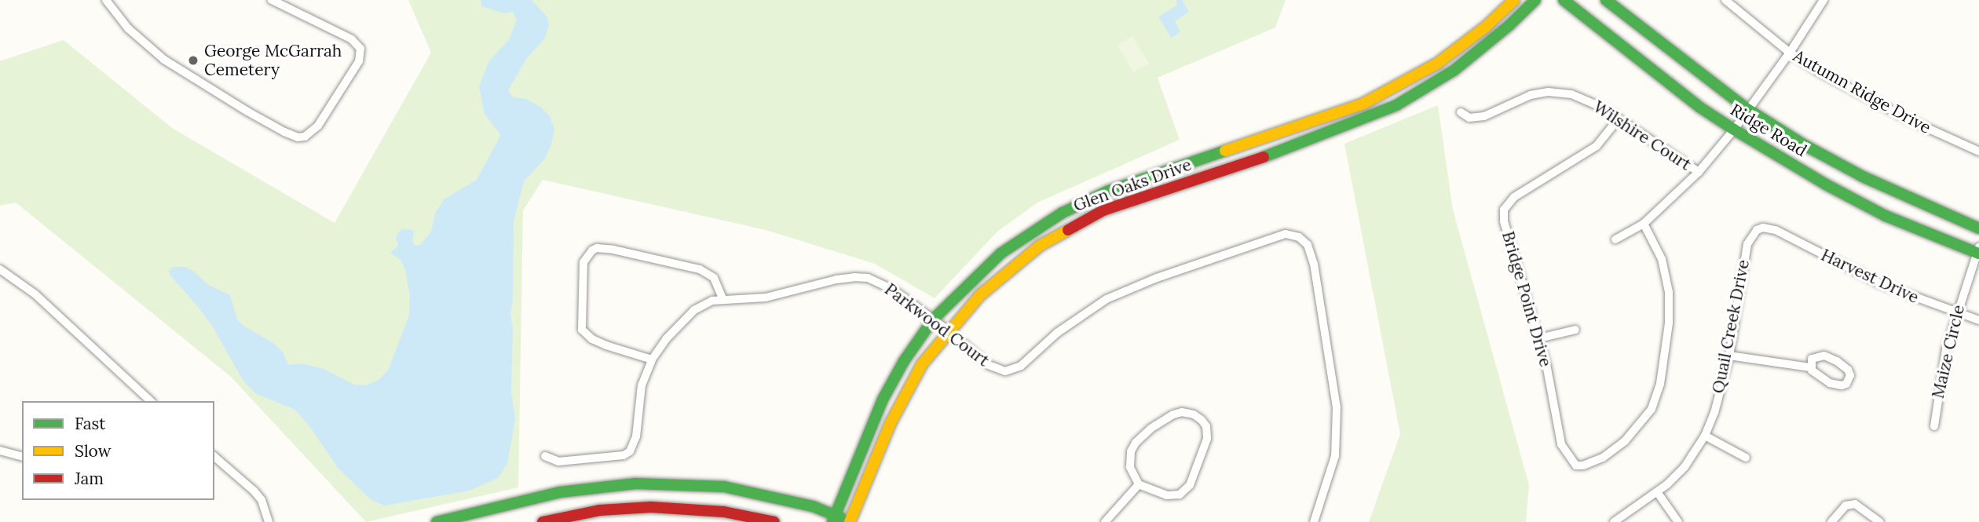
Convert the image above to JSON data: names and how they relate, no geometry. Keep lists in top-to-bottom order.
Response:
{
  "streets": {
    "street": [
      "Autumn Ridge Drive",
      "Ridge Road",
      "Wilshire Court",
      "Glen Oaks Drive",
      "Harvest Drive",
      "Bridge Point Drive",
      "Parkwood Court",
      "Quail Creek Drive",
      "Maize Circle"
    ]
  },
  "crossings": [
    ["Ridge Road", "Maize Circle"],
    ["Wilshire Court", "Bridge Point Drive"],
    ["Glen Oaks Drive", "Parkwood Court"],
    ["Harvest Drive", "Quail Creek Drive"],
    ["Harvest Drive", "Maize Circle"]
  ],
  "places": ["George McGarrah Cemetery"],
  "legend": ["Fast", "Slow", "Jam"]
}
